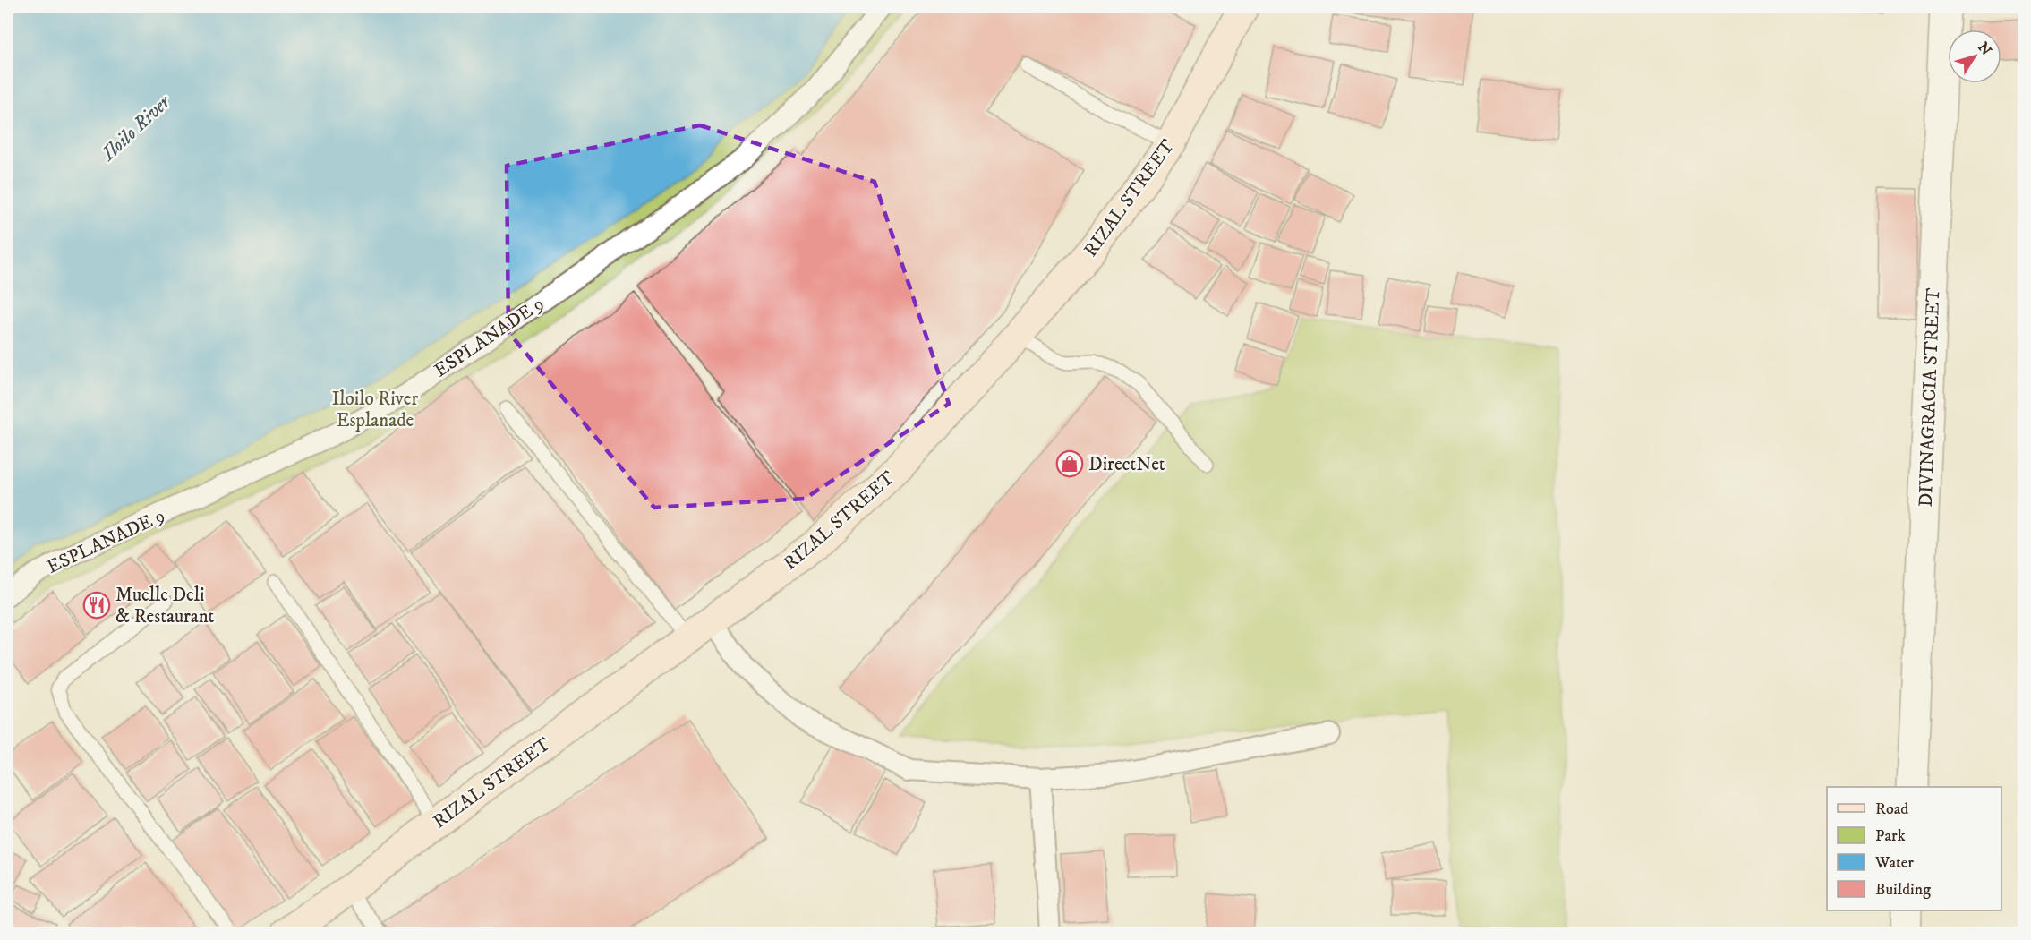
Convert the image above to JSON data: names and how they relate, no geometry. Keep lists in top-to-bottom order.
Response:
{
  "streets": {
    "main road": ["RIZAL STREET"],
    "street": ["ESPLANADE 9", "DIVINAGRACIA STREET"]
  },
  "water": ["Iloilo River"],
  "parks": ["Iloilo River Esplanade"],
  "places": {
    "shop": ["DirectNet"],
    "restaurant": ["Muelle Deli & Restaurant"]
  },
  "legend": [
    "Road",
    "Park",
    "Water",
    "Building"
  ],
  "north": "top right"
}
